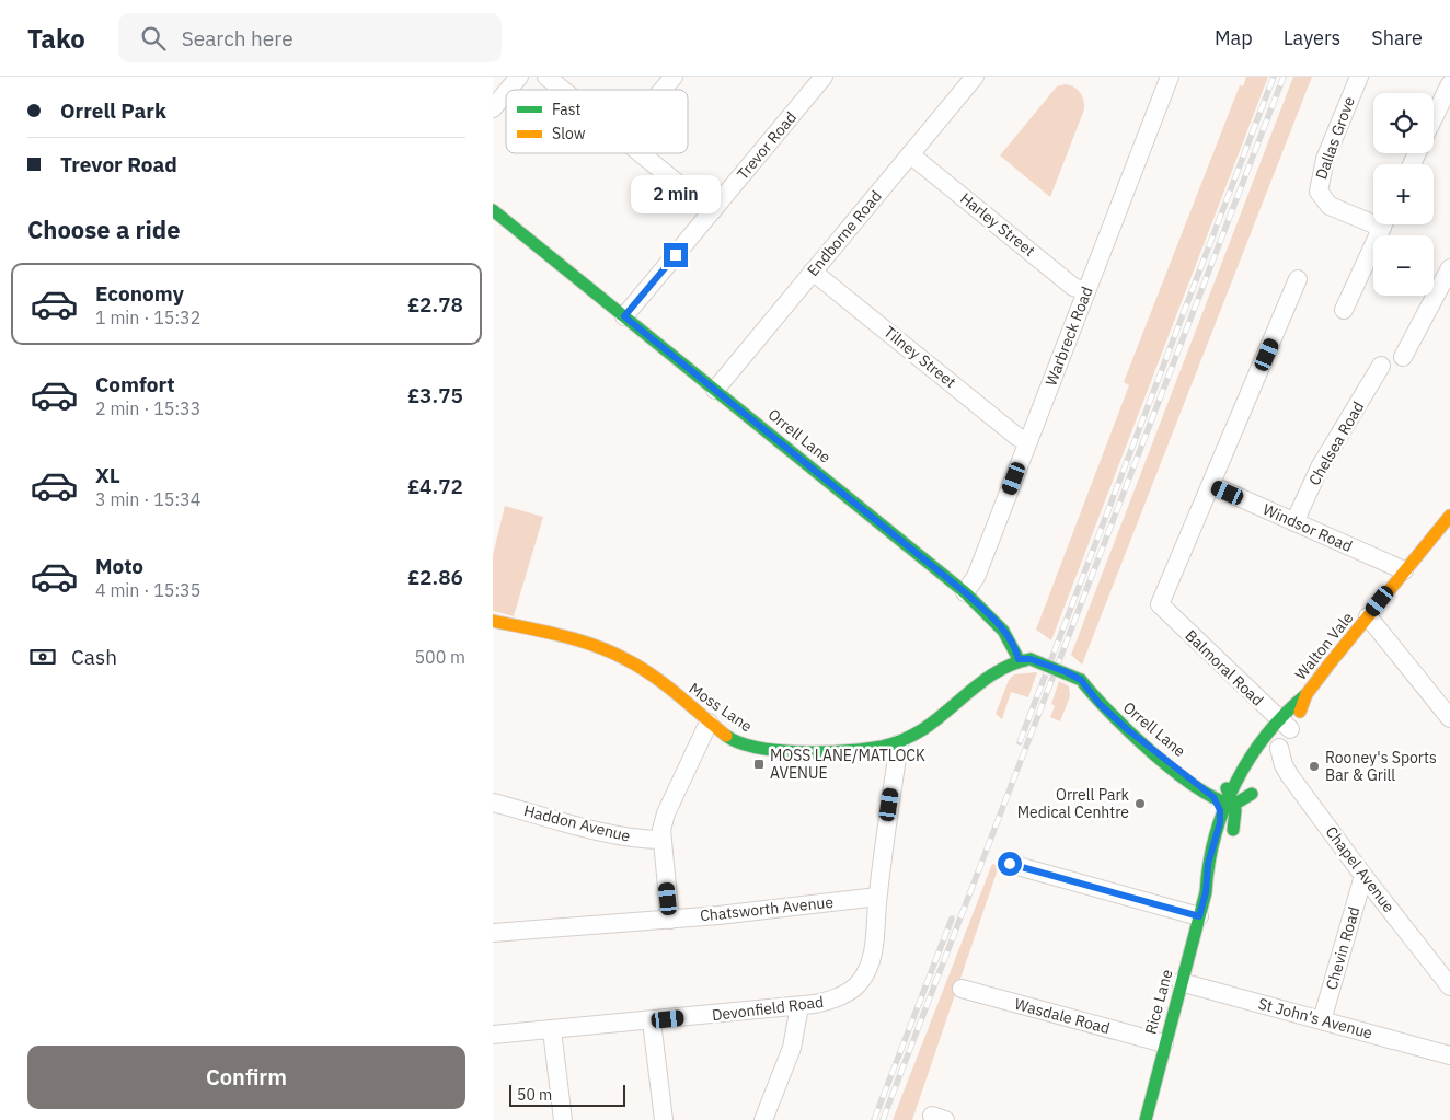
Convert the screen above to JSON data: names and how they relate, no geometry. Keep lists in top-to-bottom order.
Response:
{
  "streets": {
    "main road": [
      "Orrell Lane",
      "Walton Vale",
      "Moss Lane",
      "Rice Lane"
    ],
    "street": [
      "Dallas Grove",
      "Trevor Road",
      "Harley Street",
      "Endborne Road",
      "Warbreck Road",
      "Tilney Street",
      "Chelsea Road",
      "Windsor Road",
      "Balmoral Road",
      "Haddon Avenue",
      "Chapel Avenue",
      "Chatsworth Avenue",
      "Chevin Road",
      "Devonfield Road",
      "Wasdale Road",
      "St John's Avenue"
    ]
  },
  "crossings": [
    ["Trevor Road", "Orrell Lane"],
    ["Harley Street", "Endborne Road"],
    ["Harley Street", "Warbreck Road"],
    ["Endborne Road", "Tilney Street"],
    ["Endborne Road", "Orrell Lane"],
    ["Warbreck Road", "Tilney Street"],
    ["Warbreck Road", "Orrell Lane"],
    ["Orrell Lane", "Walton Vale"],
    ["Orrell Lane", "Moss Lane"],
    ["Chelsea Road", "Windsor Road"],
    ["Windsor Road", "Walton Vale"],
    ["Windsor Road", "Balmoral Road"],
    ["Walton Vale", "Balmoral Road"],
    ["Walton Vale", "Chapel Avenue"],
    ["Walton Vale", "Rice Lane"],
    ["Moss Lane", "Devonfield Road"],
    ["Chapel Avenue", "Chevin Road"],
    ["Chatsworth Avenue", "Devonfield Road"],
    ["Chevin Road", "St John's Avenue"],
    ["Rice Lane", "Wasdale Road"],
    ["Rice Lane", "St John's Avenue"]
  ],
  "places": {
    "transit": ["MOSS LANE/MATLOCK AVENUE"],
    "other": ["Rooney's Sports Bar & Grill", "Orrell Park Medical Cenhtre"]
  },
  "legend": ["Fast", "Slow"],
  "scale_bar": "50 m",
  "page": {
    "header": "Tako",
    "search": "Search here",
    "nav": ["Map", "Layers", "Share"],
    "banner": ["Orrell Park", "Trevor Road"],
    "map_buttons": ["+", "−"],
    "bubble": "2 min",
    "heading": "Choose a ride",
    "list": [
      {
        "name": "Economy",
        "note": "1 min · 15:32",
        "value": "£2.78"
      },
      {
        "name": "Comfort",
        "note": "2 min · 15:33",
        "value": "£3.75"
      },
      {
        "name": "XL",
        "note": "3 min · 15:34",
        "value": "£4.72"
      },
      {
        "name": "Moto",
        "note": "4 min · 15:35",
        "value": "£2.86"
      }
    ],
    "pay": ["Cash", "500 m"],
    "buttons": "Confirm",
    "scale": "50 m"
  }
}
